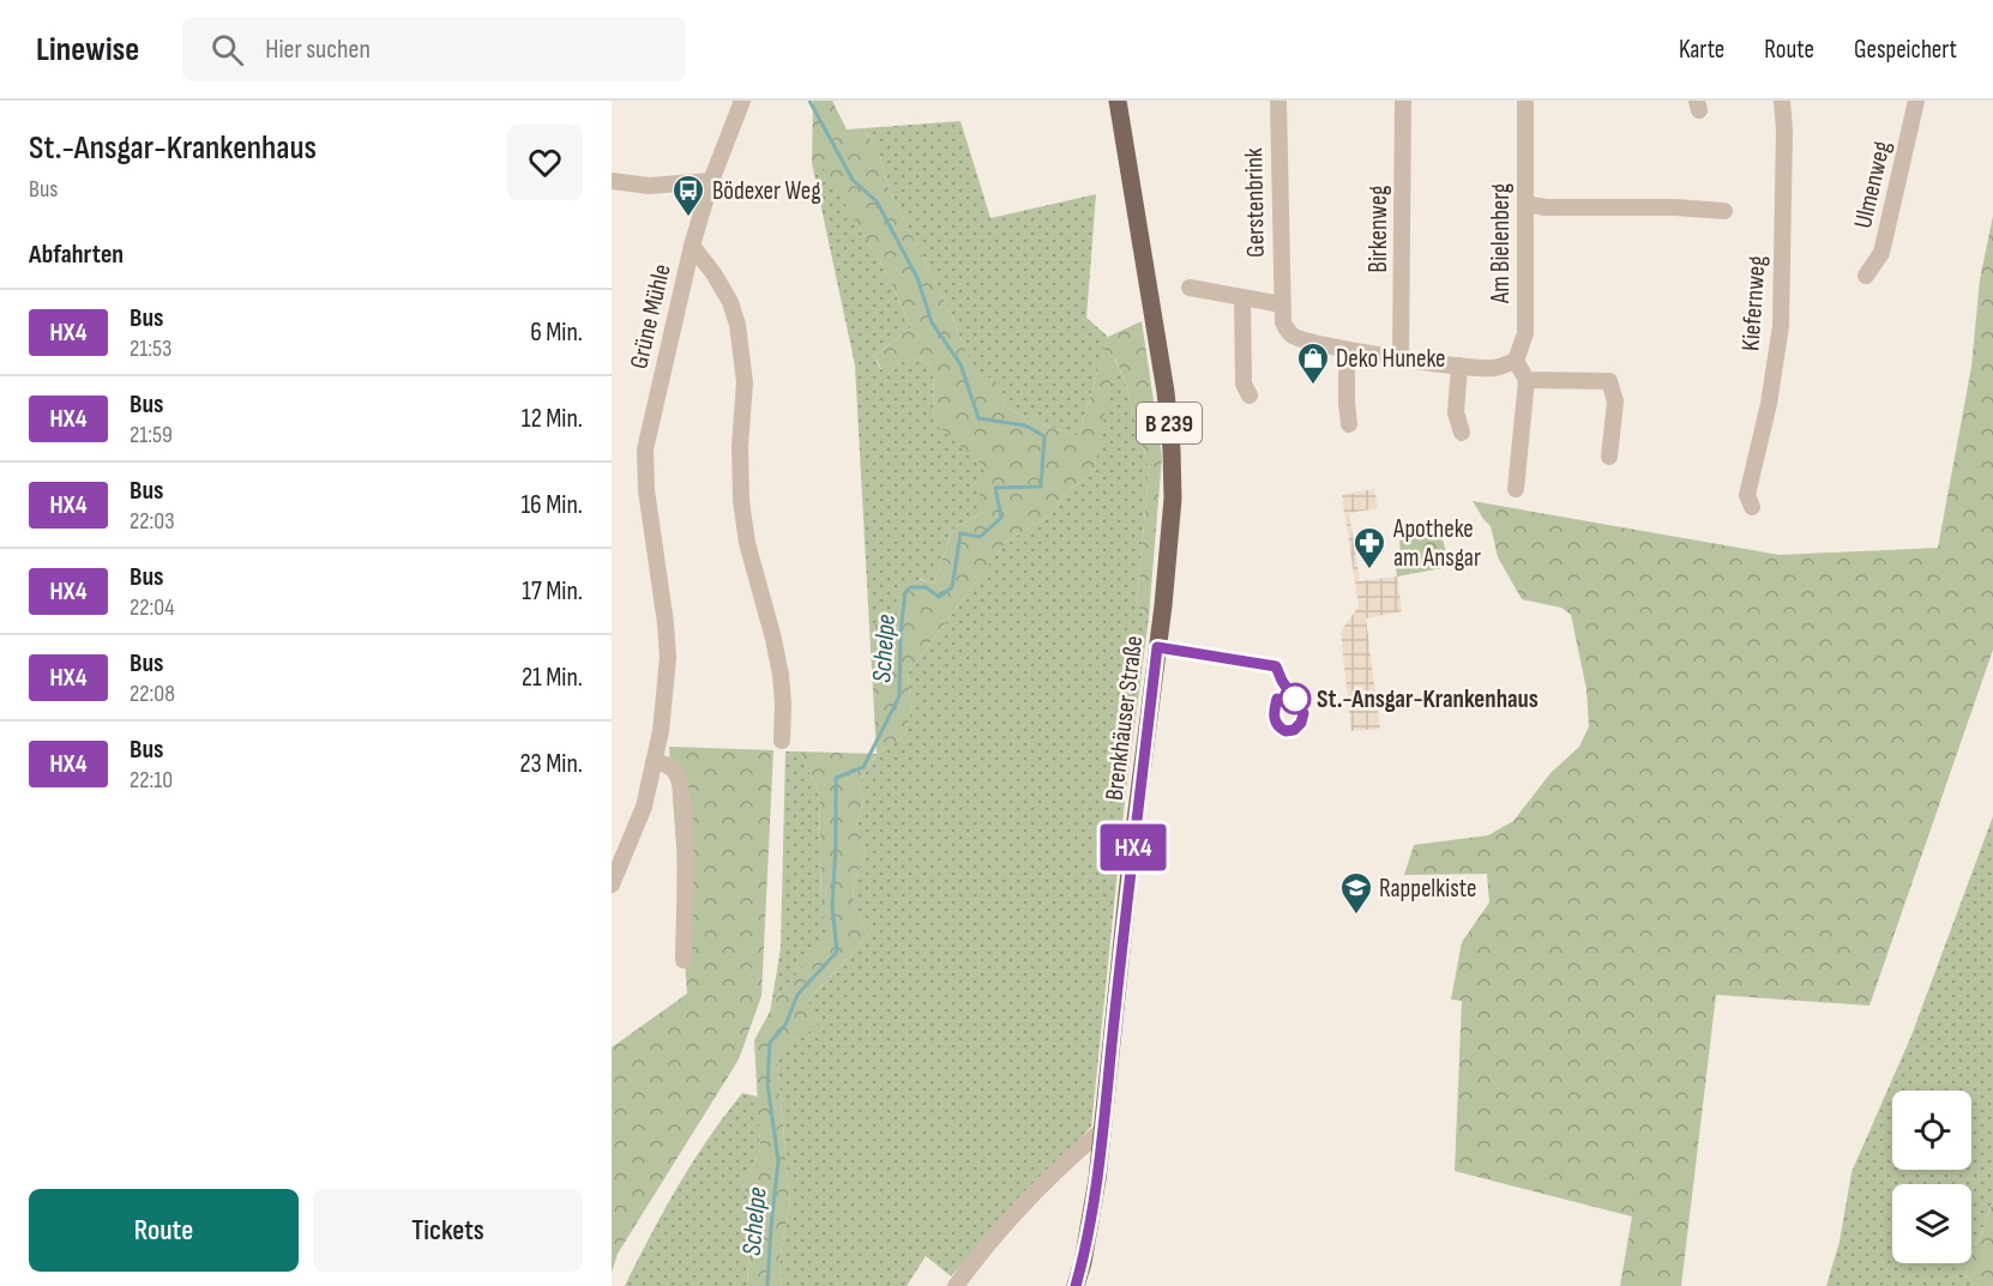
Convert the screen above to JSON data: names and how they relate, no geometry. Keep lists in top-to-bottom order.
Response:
{
  "streets": {
    "main road": ["B 239", "Brenkhäuser Straße"],
    "street": [
      "Ulmenweg",
      "Gerstenbrink",
      "Birkenweg",
      "Am Bielenberg",
      "Kiefernweg",
      "Grüne Mühle"
    ]
  },
  "crossings": [
    ["Gerstenbrink", "Birkenweg"],
    ["Gerstenbrink", "Am Bielenberg"],
    ["B 239", "Brenkhäuser Straße"]
  ],
  "water": ["Schelpe"],
  "places": {
    "bus stop": ["Bödexer Weg"],
    "shop": ["Deko Huneke"],
    "pharmacy": ["Apotheke am Ansgar"],
    "other": ["St.-Ansgar-Krankenhaus"],
    "school or university": ["Rappelkiste"]
  },
  "lines": ["bus line HX4"],
  "page": {
    "header": "Linewise",
    "search": "Hier suchen",
    "nav": ["Karte", "Route", "Gespeichert"],
    "heading": [
      ["St.-Ansgar-Krankenhaus", "Bus"],
      "Abfahrten"
    ],
    "on_map": "HX4",
    "list": [
      {
        "mark": "HX4",
        "name": "Bus",
        "note": "21:53",
        "value": "6 Min."
      },
      {
        "mark": "HX4",
        "name": "Bus",
        "note": "21:59",
        "value": "12 Min."
      },
      {
        "mark": "HX4",
        "name": "Bus",
        "note": "22:03",
        "value": "16 Min."
      },
      {
        "mark": "HX4",
        "name": "Bus",
        "note": "22:04",
        "value": "17 Min."
      },
      {
        "mark": "HX4",
        "name": "Bus",
        "note": "22:08",
        "value": "21 Min."
      },
      {
        "mark": "HX4",
        "name": "Bus",
        "note": "22:10",
        "value": "23 Min."
      }
    ],
    "buttons": ["Route", "Tickets"]
  }
}
